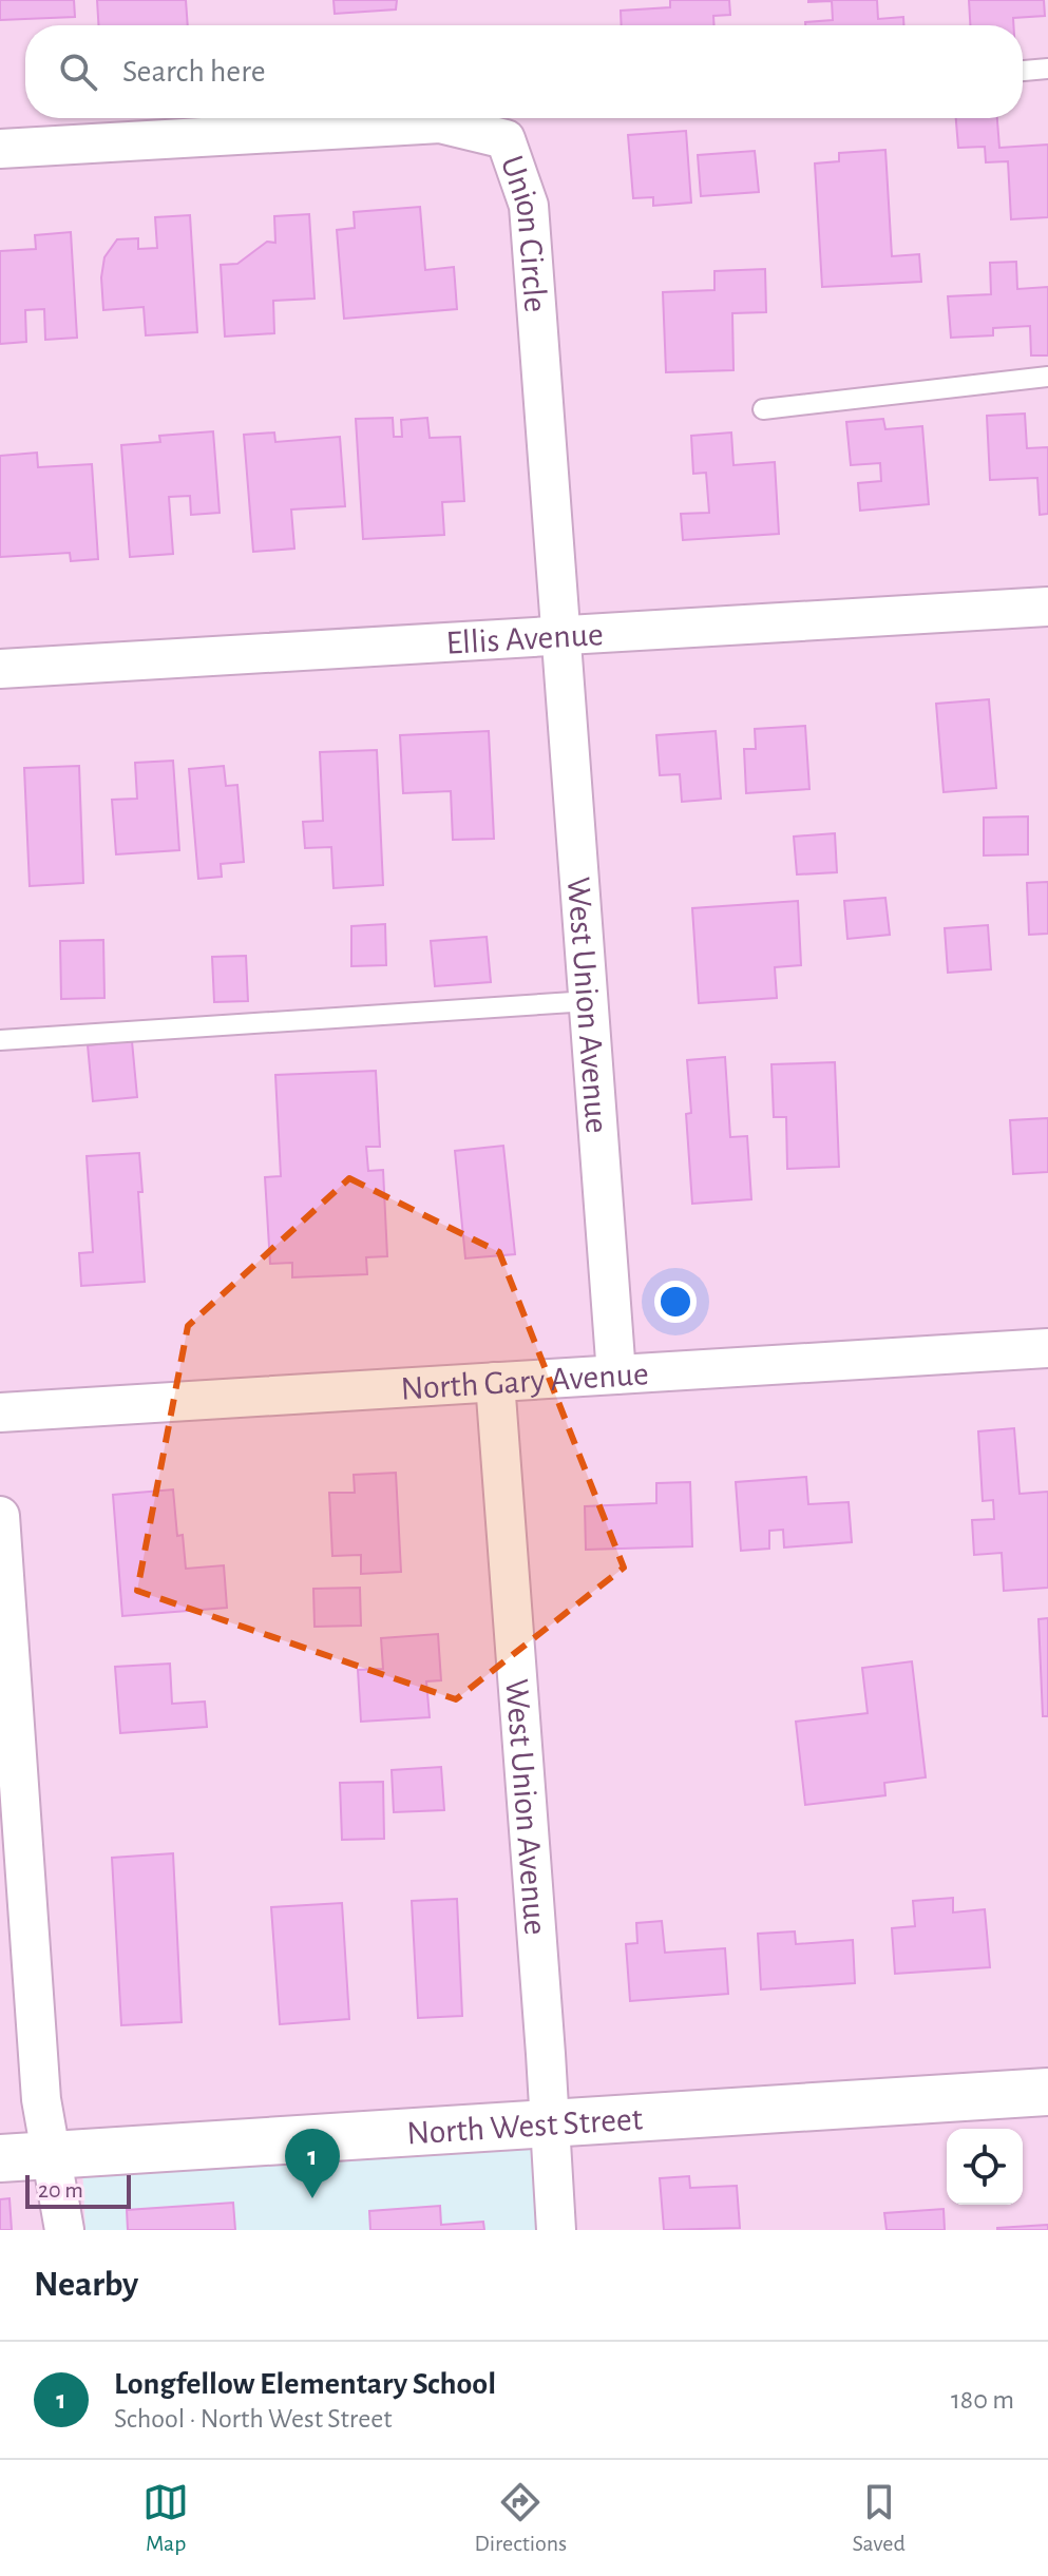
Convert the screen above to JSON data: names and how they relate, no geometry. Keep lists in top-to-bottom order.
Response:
{
  "streets": {
    "street": [
      "Union Circle",
      "Ellis Avenue",
      "West Union Avenue",
      "North Gary Avenue",
      "North West Street"
    ]
  },
  "crossings": [
    ["Union Circle", "Ellis Avenue"],
    ["Union Circle", "West Union Avenue"],
    ["Ellis Avenue", "West Union Avenue"],
    ["West Union Avenue", "North Gary Avenue"],
    ["West Union Avenue", "North West Street"]
  ],
  "scale_bar": "20 m",
  "page": {
    "search": "Search here",
    "pins": "1",
    "scale": "20 m",
    "heading": "Nearby",
    "list": [
      {
        "mark": "1",
        "name": "Longfellow Elementary School",
        "note": "School · North West Street",
        "value": "180 m"
      }
    ],
    "nav": ["Map", "Directions", "Saved"]
  }
}
